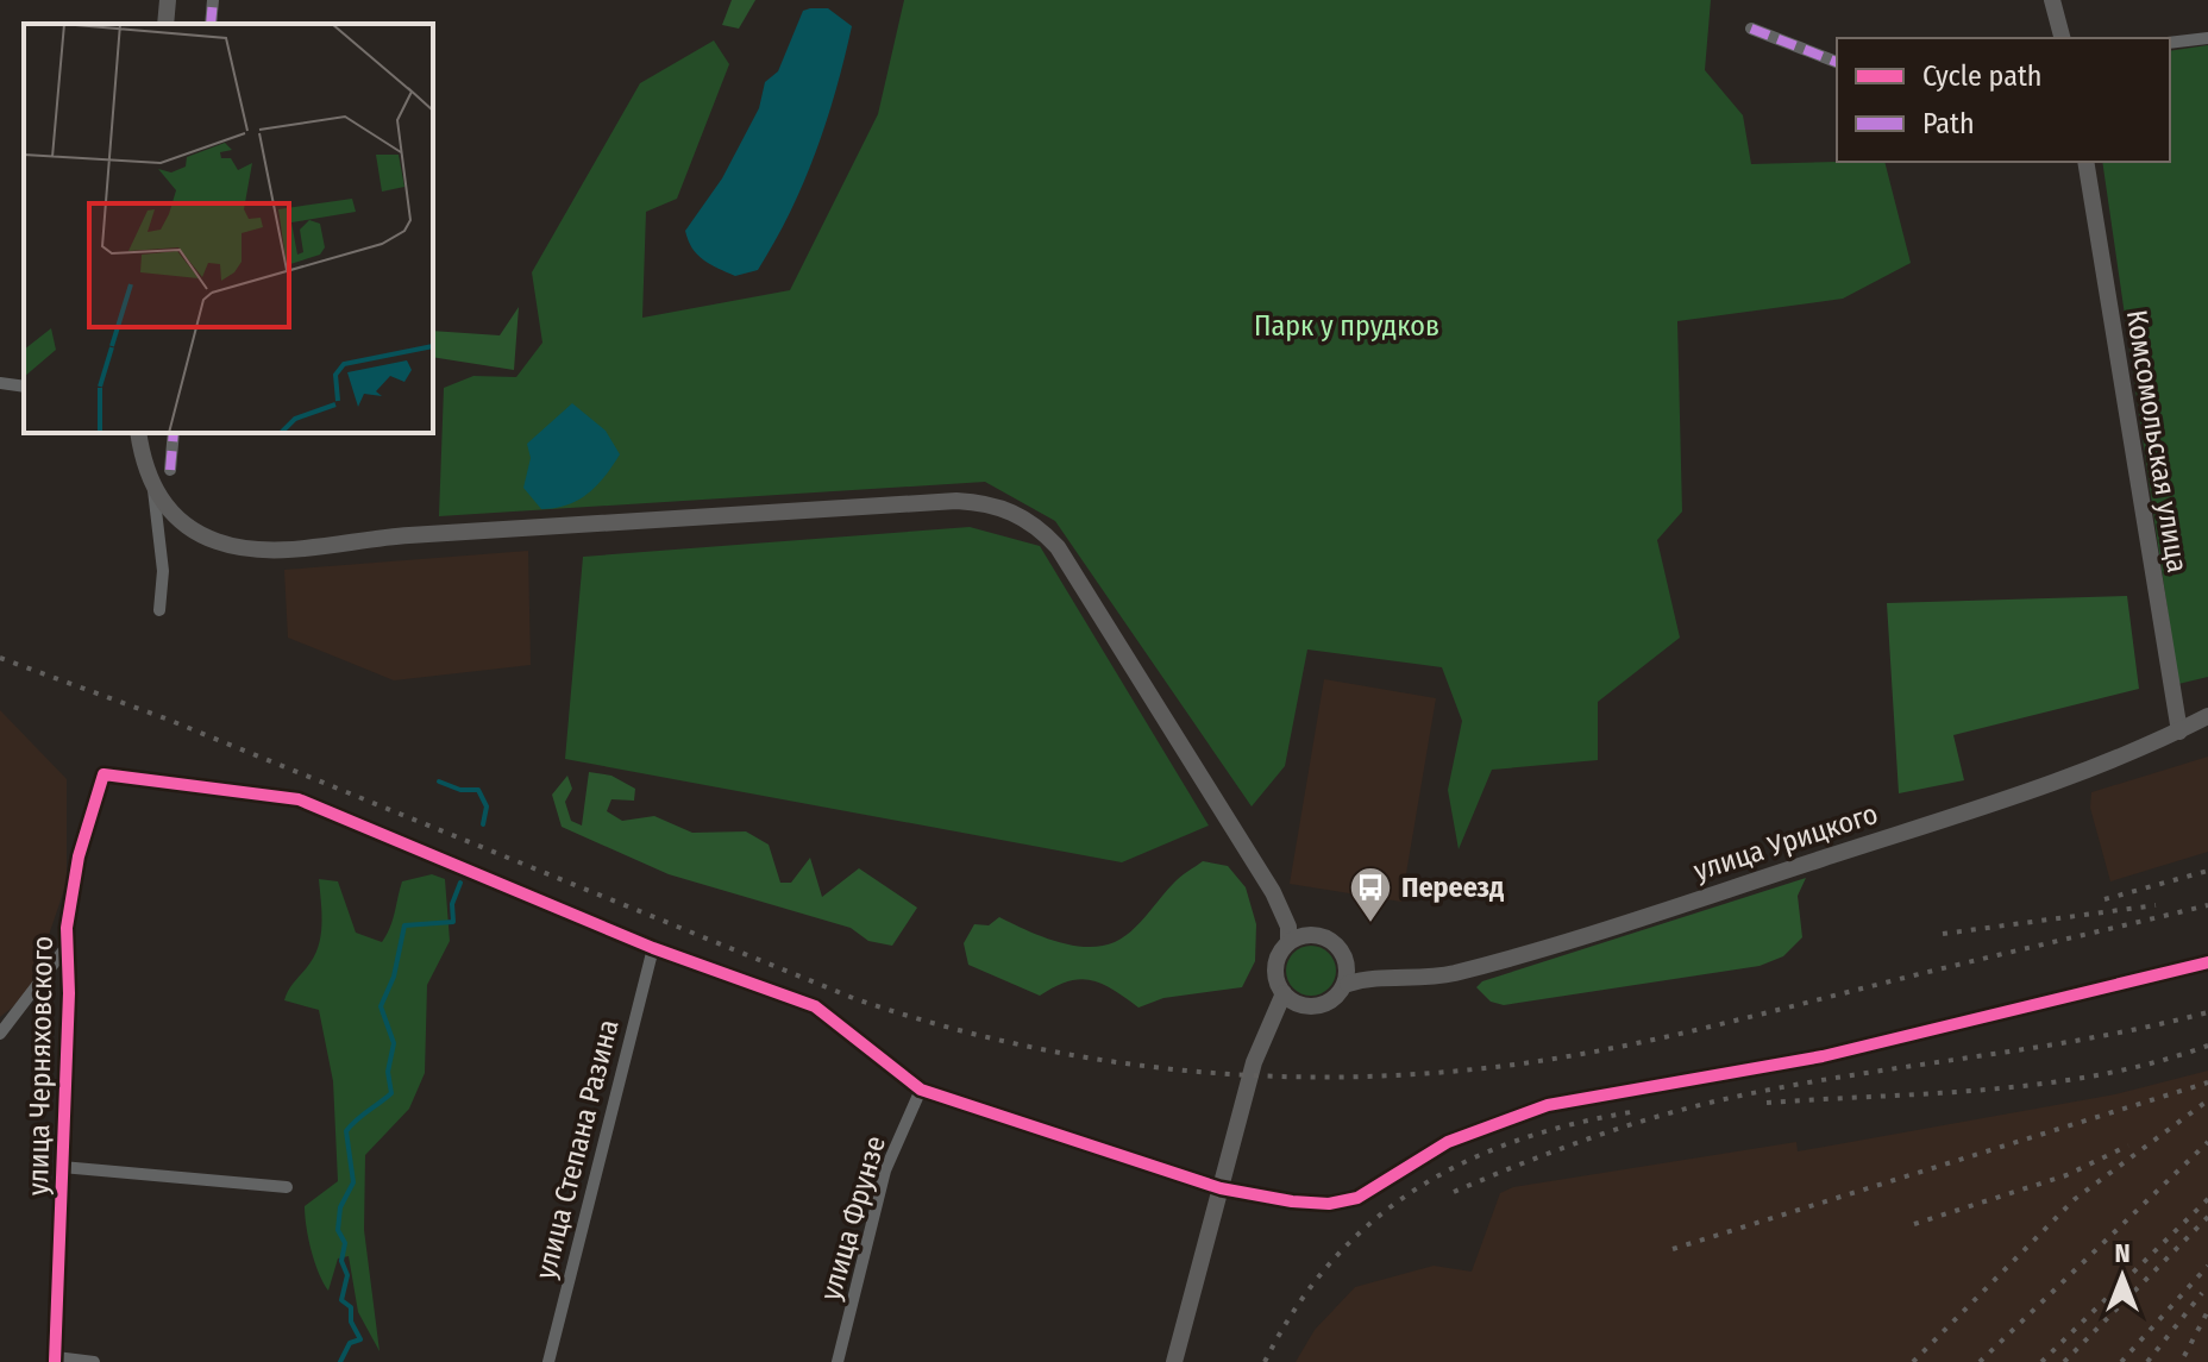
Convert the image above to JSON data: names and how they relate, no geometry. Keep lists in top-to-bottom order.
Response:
{
  "streets": {
    "street": [
      "Комсомольская улица",
      "улица Урицкого",
      "улица Черняховского",
      "улица Степана Разина",
      "улица Фрунзе"
    ]
  },
  "crossings": [
    ["Комсомольская улица", "улица Урицкого"],
    ["улица Черняховского", "улица Степана Разина"]
  ],
  "parks": ["Парк у прудков"],
  "places": {
    "bus stop": ["Переезд"]
  },
  "legend": ["Cycle path", "Path"],
  "north": "top"
}
